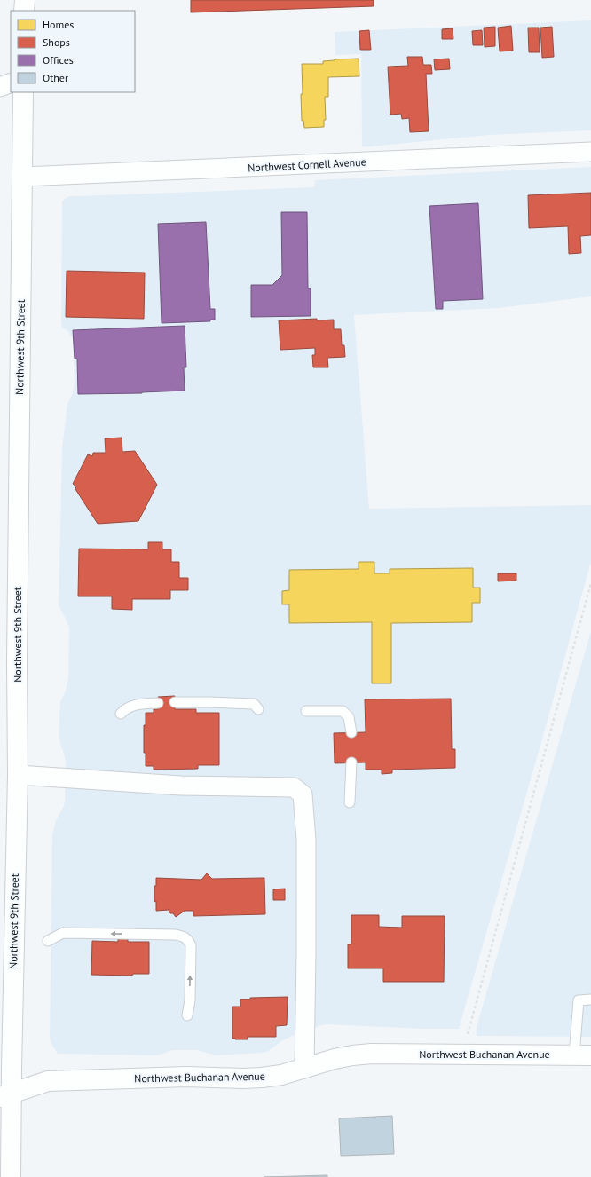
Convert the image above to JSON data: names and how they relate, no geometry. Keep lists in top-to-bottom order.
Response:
{
  "streets": {
    "main road": ["Northwest 9th Street", "Northwest Buchanan Avenue"],
    "street": ["Northwest Cornell Avenue"]
  },
  "crossings": [
    ["Northwest Cornell Avenue", "Northwest 9th Street"],
    ["Northwest 9th Street", "Northwest Buchanan Avenue"]
  ],
  "legend": [
    "Homes",
    "Shops",
    "Offices",
    "Other"
  ]
}
